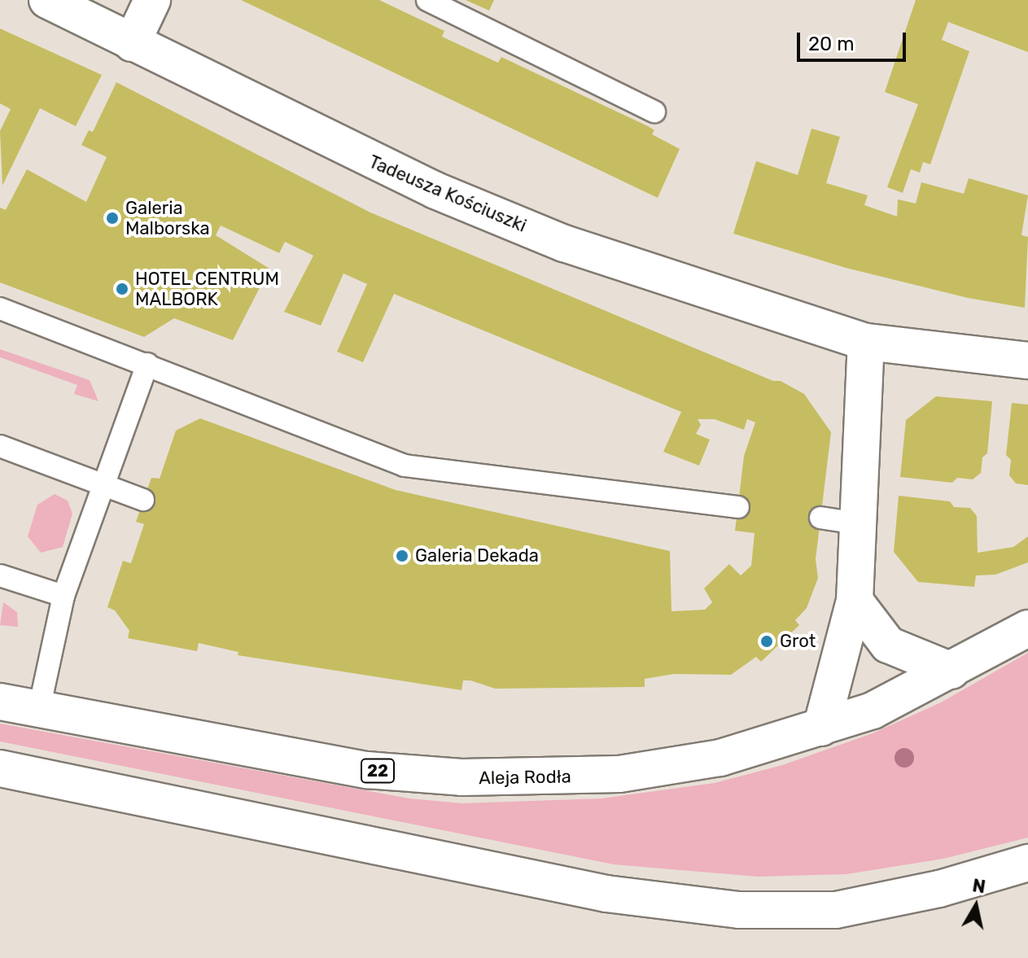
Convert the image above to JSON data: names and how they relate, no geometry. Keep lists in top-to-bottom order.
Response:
{
  "streets": {
    "main road": ["Tadeusza Kościuszki", "22", "Aleja Rodła"]
  },
  "places": [
    "Galeria Malborska",
    "HOTEL CENTRUM MALBORK",
    "Galeria Dekada",
    "Grot"
  ],
  "scale_bar": "20 m",
  "north": "top"
}
